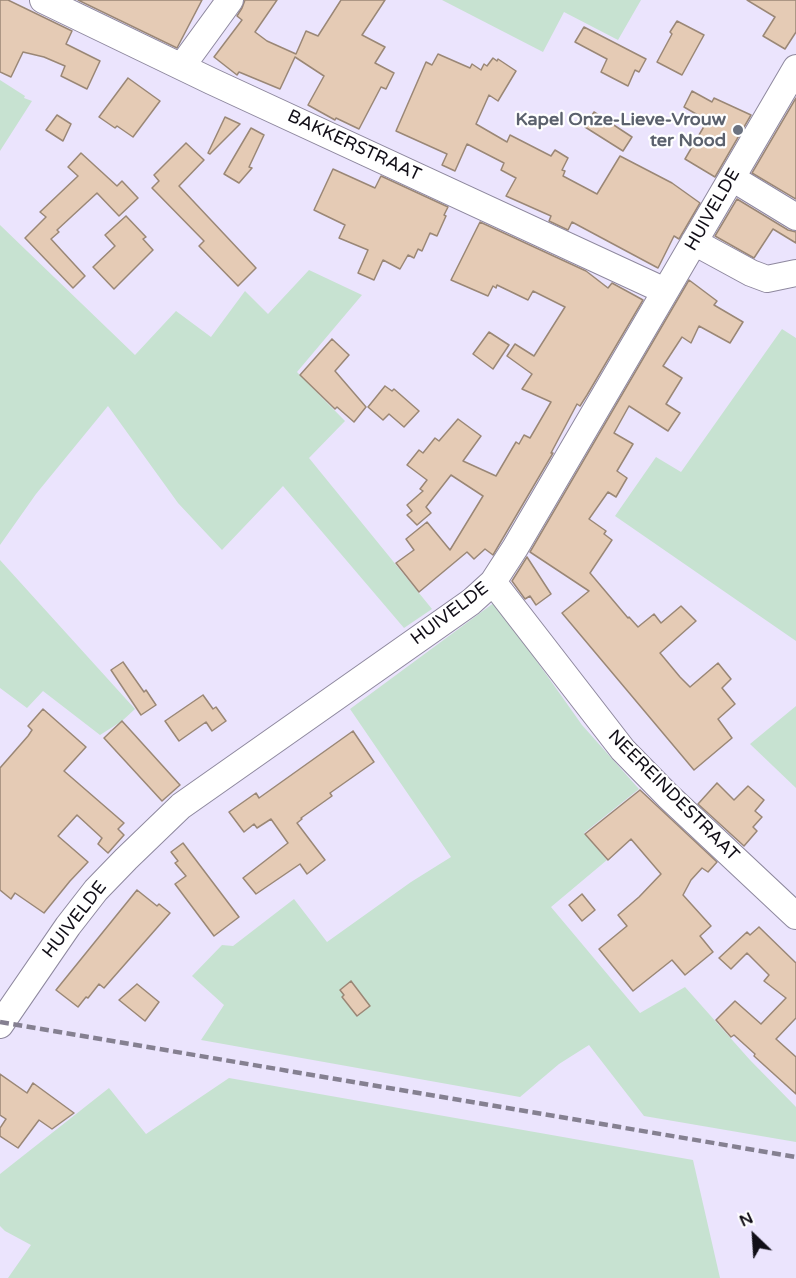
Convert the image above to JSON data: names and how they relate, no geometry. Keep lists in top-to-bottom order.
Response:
{
  "streets": {
    "street": ["BAKKERSTRAAT", "HUIVELDE", "NEEREINDESTRAAT"]
  },
  "crossings": [
    ["BAKKERSTRAAT", "HUIVELDE"],
    ["HUIVELDE", "NEEREINDESTRAAT"]
  ],
  "places": ["Kapel Onze-Lieve-Vrouw ter Nood"],
  "north": "top left"
}
